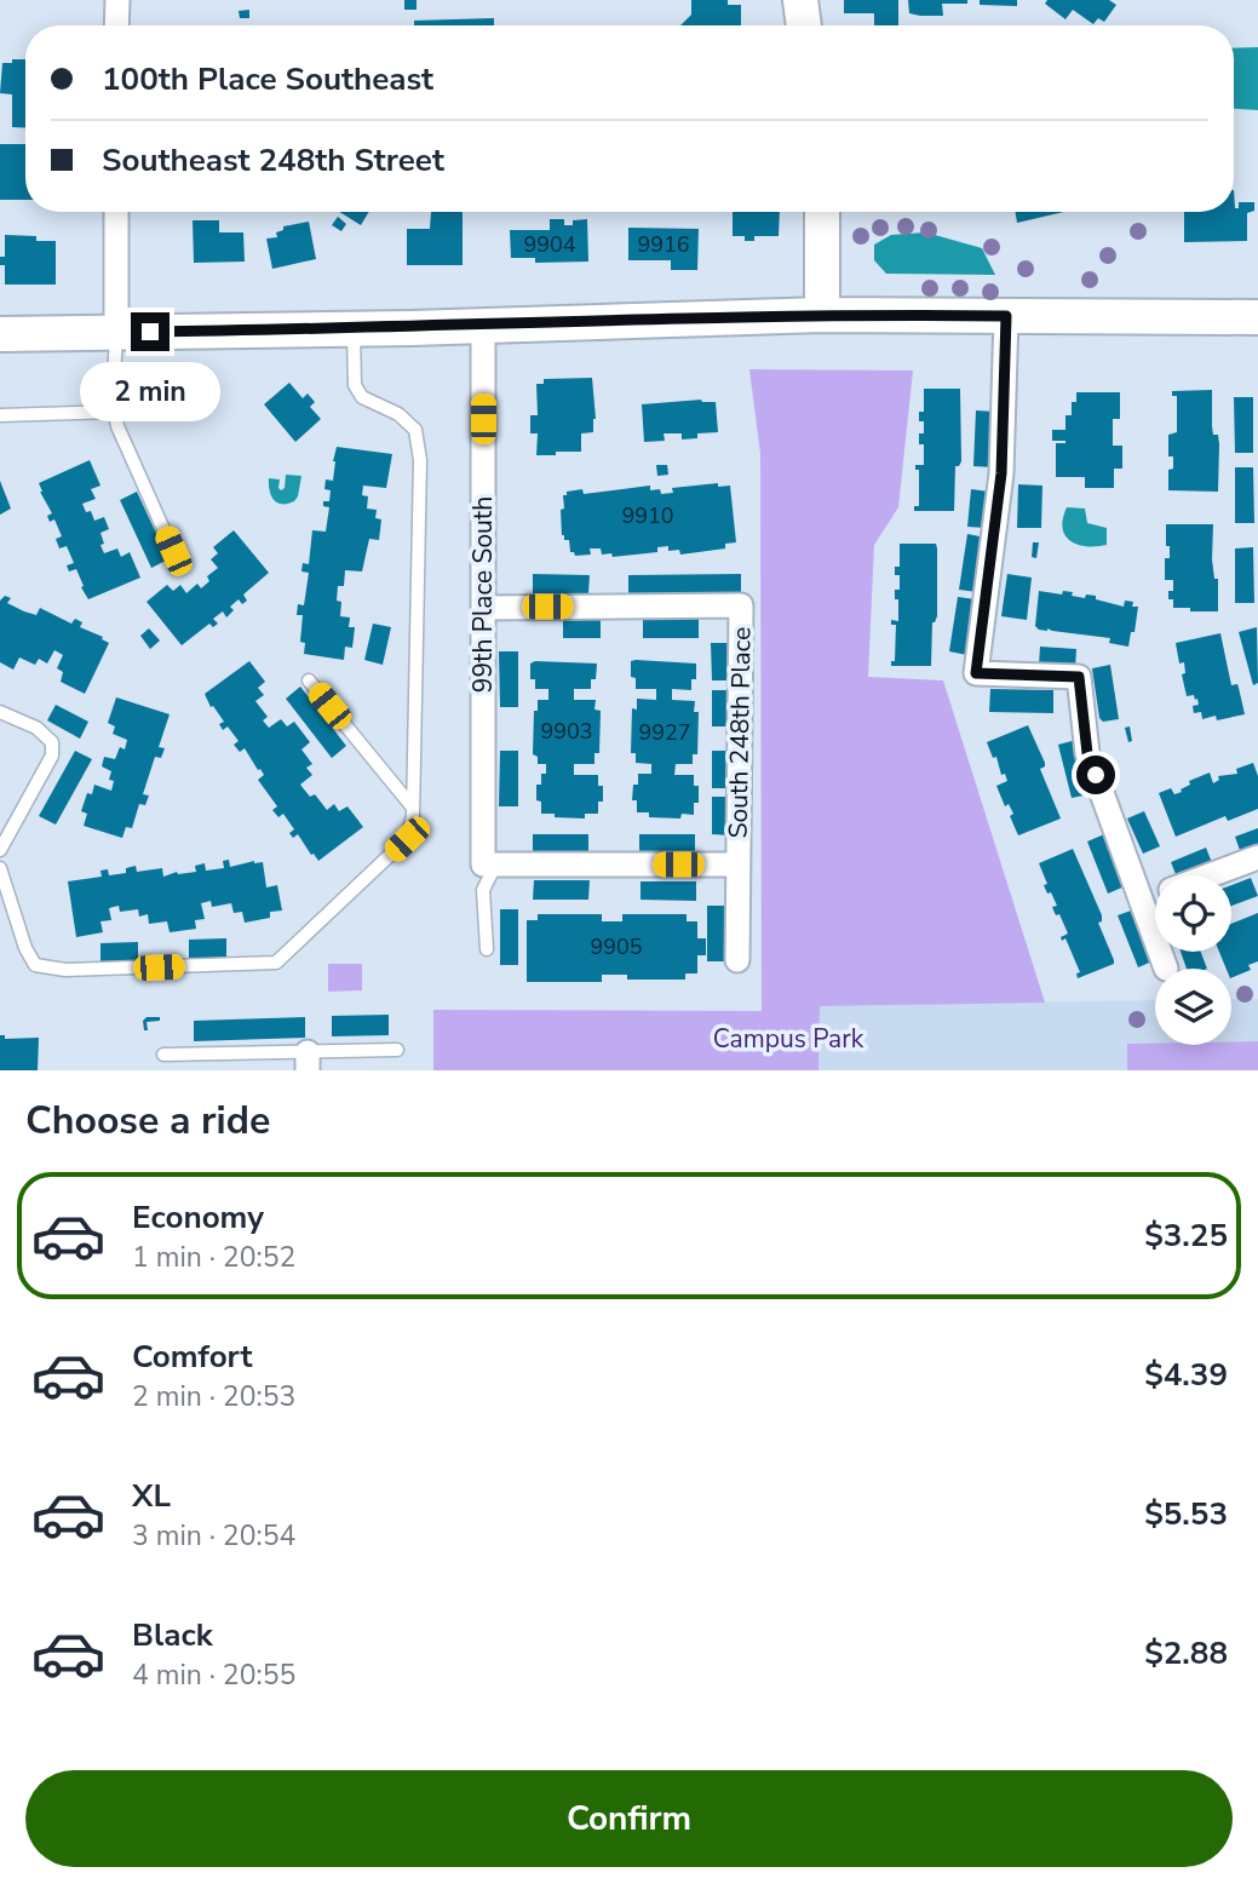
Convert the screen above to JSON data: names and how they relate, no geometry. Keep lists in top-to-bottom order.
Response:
{
  "streets": {
    "street": ["99th Place South", "South 248th Place"]
  },
  "crossings": [
    ["99th Place South", "South 248th Place"]
  ],
  "parks": ["Campus Park"],
  "house_numbers": [
    "9904",
    "9916",
    "9910",
    "9903",
    "9927",
    "9905"
  ],
  "page": {
    "banner": ["100th Place Southeast", "Southeast 248th Street"],
    "bubble": "2 min",
    "heading": "Choose a ride",
    "list": [
      {
        "name": "Economy",
        "note": "1 min · 20:52",
        "value": "$3.25"
      },
      {
        "name": "Comfort",
        "note": "2 min · 20:53",
        "value": "$4.39"
      },
      {
        "name": "XL",
        "note": "3 min · 20:54",
        "value": "$5.53"
      },
      {
        "name": "Black",
        "note": "4 min · 20:55",
        "value": "$2.88"
      }
    ],
    "buttons": "Confirm"
  }
}
